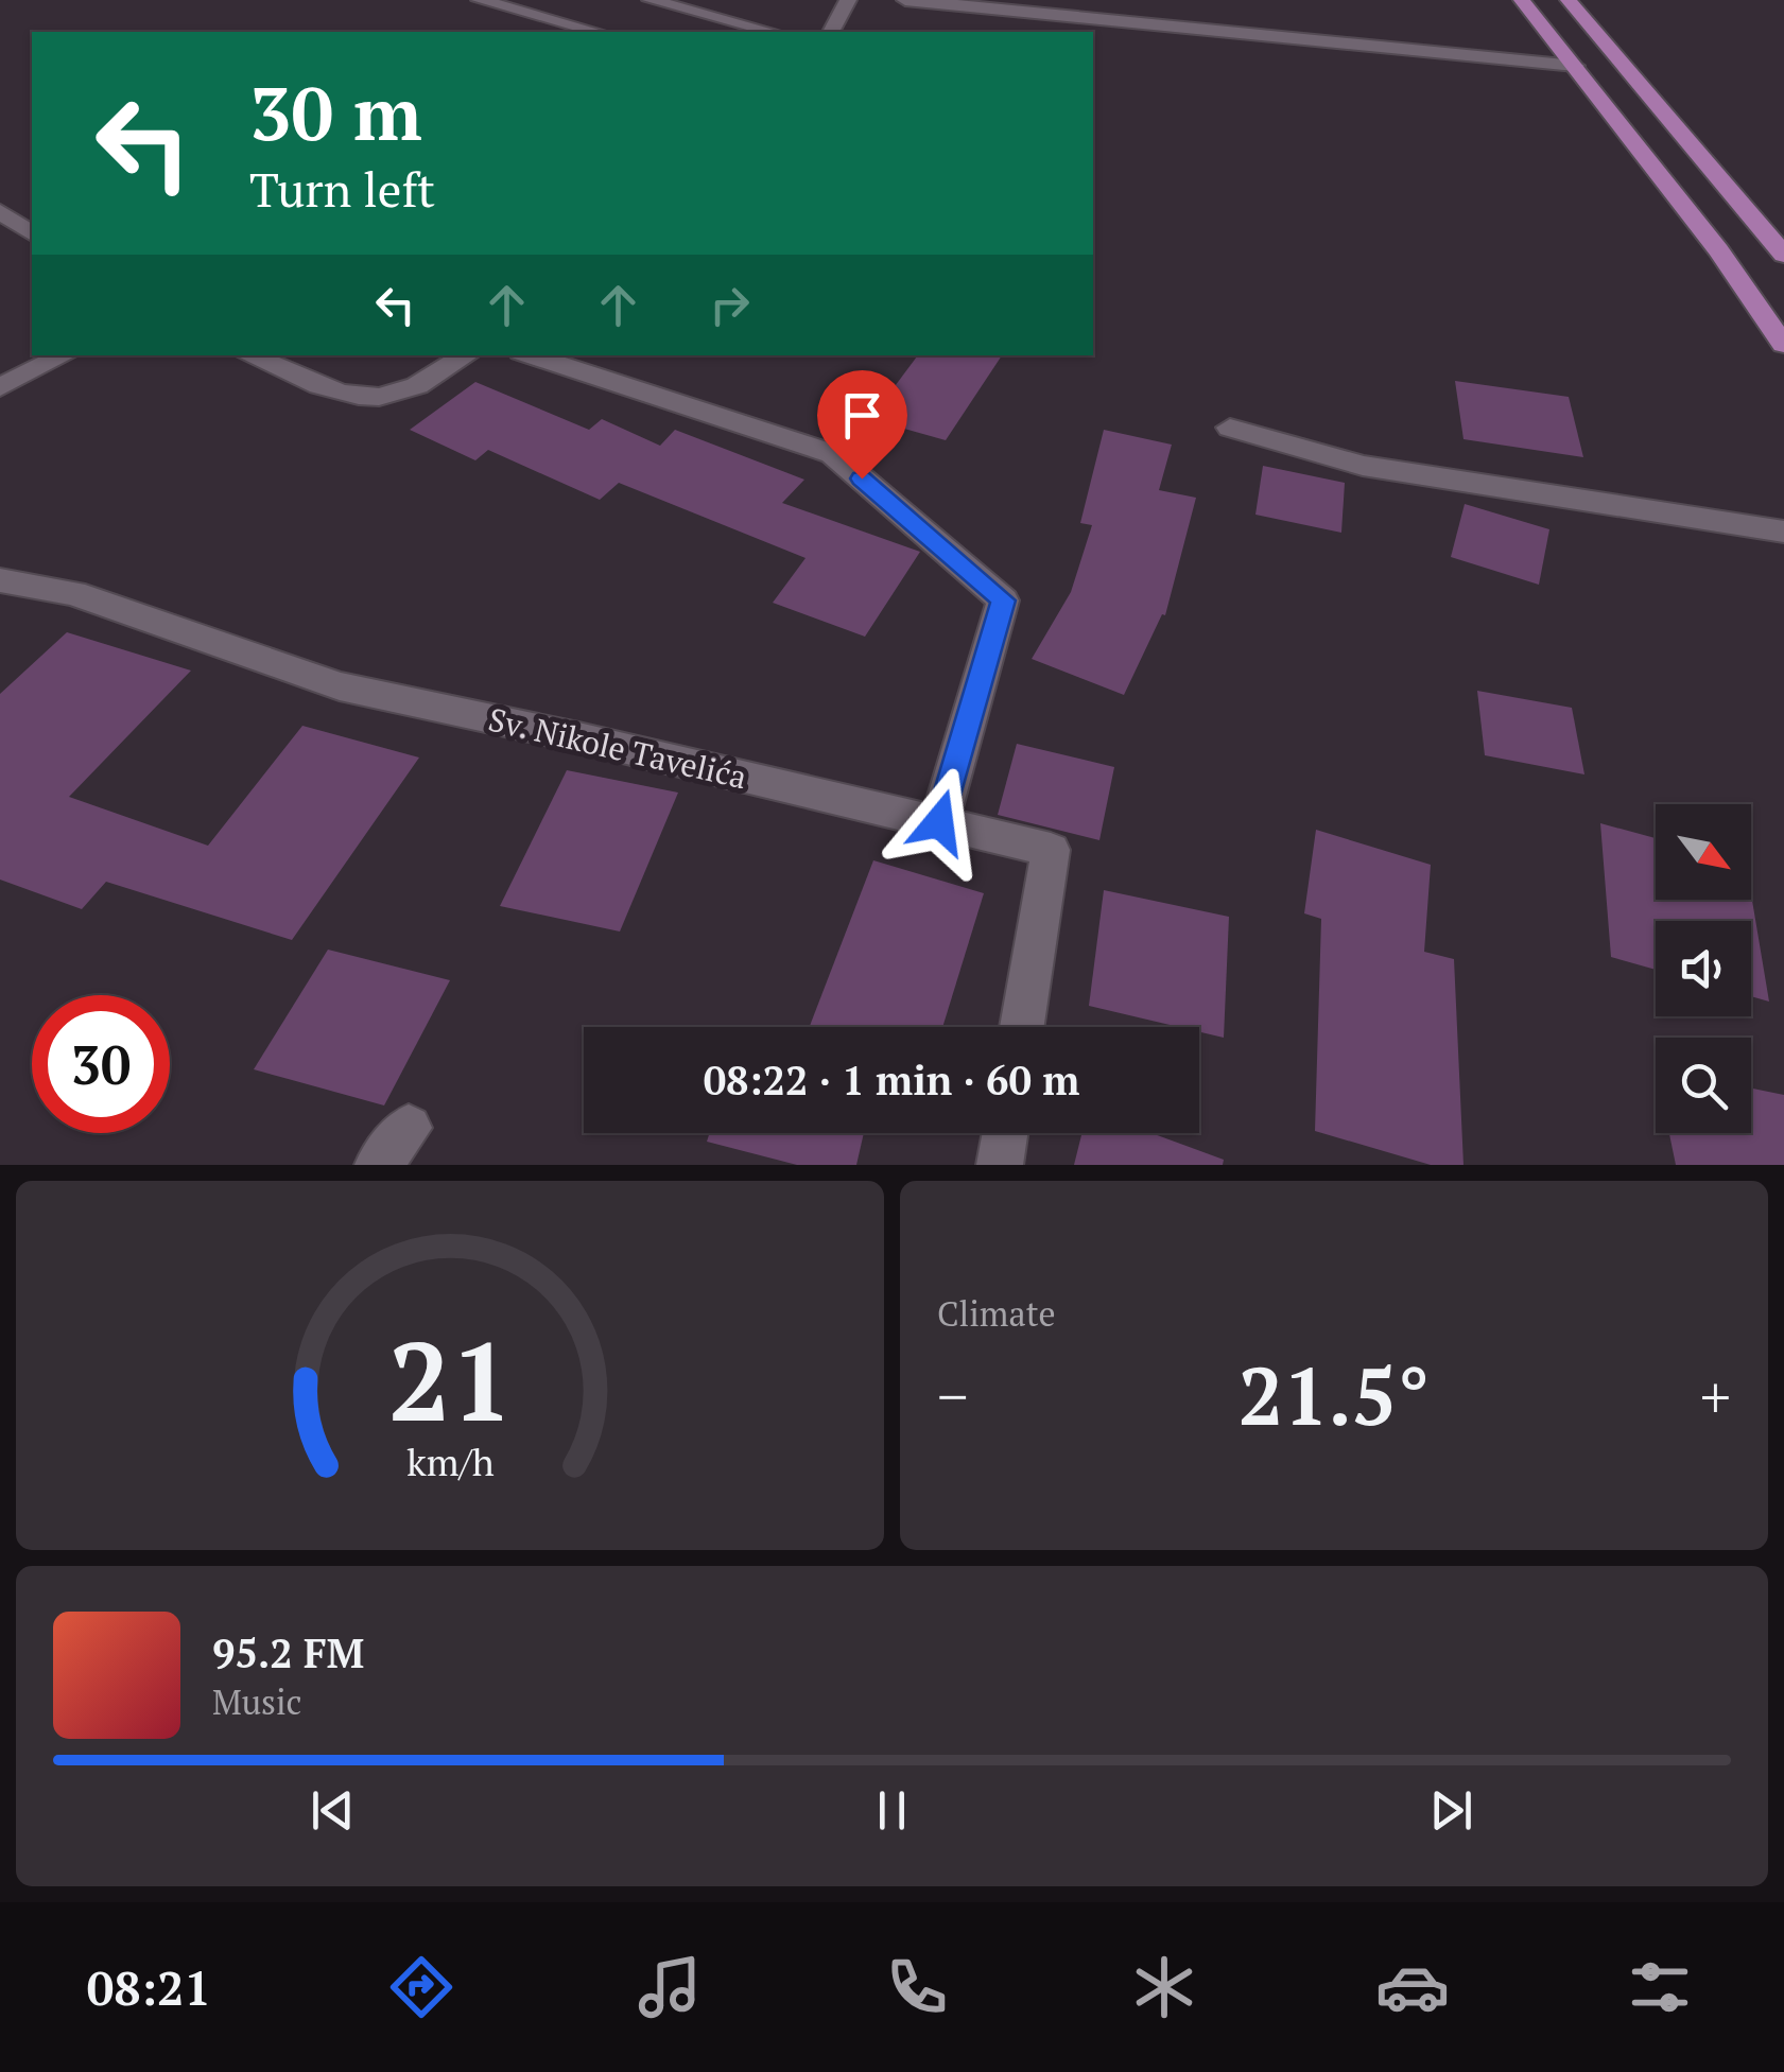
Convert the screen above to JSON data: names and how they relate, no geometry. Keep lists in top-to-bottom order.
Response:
{
  "streets": {
    "street": ["Sv. Nikole Tavelića"]
  },
  "north": "bottom right",
  "page": {
    "turn": ["30 m", "Turn left"],
    "limit": "30",
    "trip": "08:22 · 1 min · 60 m",
    "tile": "Climate",
    "heat": ["−", "21.5°", "+"],
    "song": ["95.2 FM", "Music"],
    "tabs": "08:21",
    "gauge": ["21", "km/h"]
  }
}
